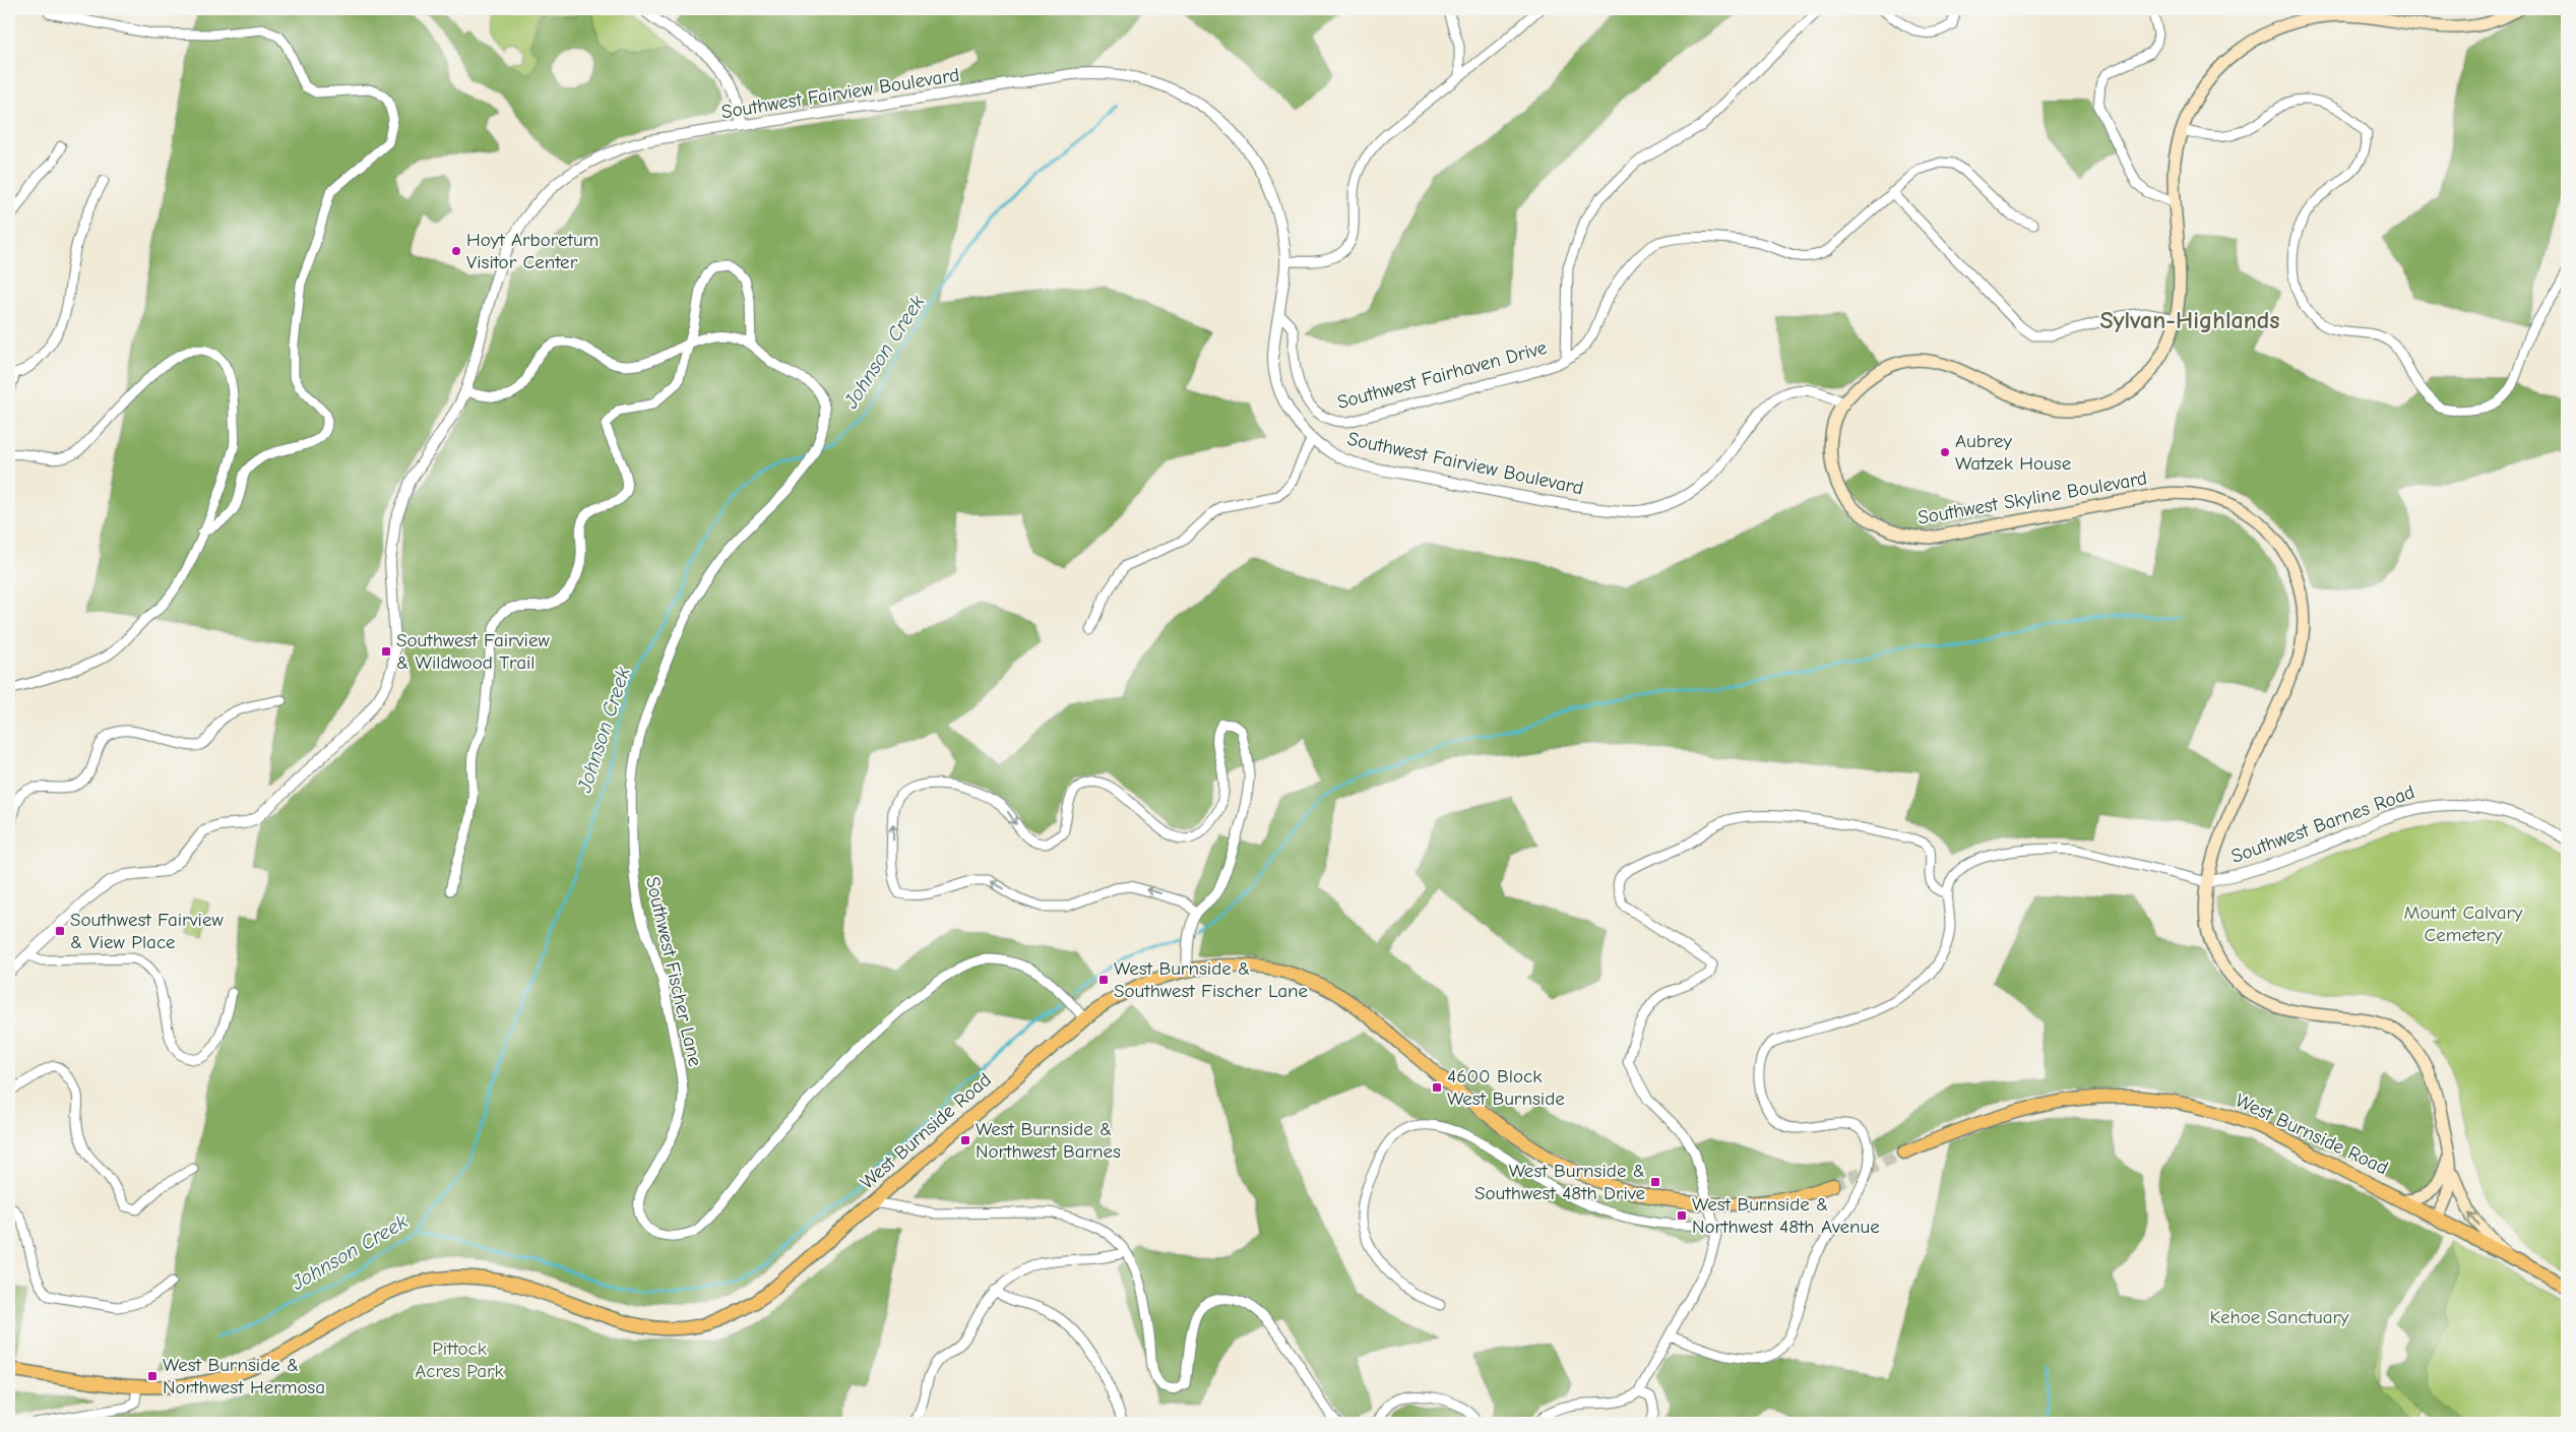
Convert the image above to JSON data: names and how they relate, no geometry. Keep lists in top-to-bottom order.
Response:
{
  "streets": {
    "main road": ["Southwest Skyline Boulevard", "West Burnside Road"],
    "street": [
      "Southwest Fairview Boulevard",
      "Southwest Fairhaven Drive",
      "Southwest Barnes Road",
      "Southwest Fischer Lane"
    ]
  },
  "crossings": [
    ["Southwest Fairview Boulevard", "Southwest Fairhaven Drive"],
    ["Southwest Fairview Boulevard", "Southwest Skyline Boulevard"],
    ["Southwest Fairview Boulevard", "Southwest Fischer Lane"],
    ["Southwest Skyline Boulevard", "Southwest Barnes Road"],
    ["Southwest Skyline Boulevard", "West Burnside Road"],
    ["Southwest Fischer Lane", "West Burnside Road"]
  ],
  "districts": ["Sylvan-Highlands"],
  "water": ["Johnson Creek"],
  "parks": ["Mount Calvary Cemetery", "Kehoe Sanctuary", "Pittock Acres Park"],
  "places": {
    "other": ["Hoyt Arboretum Visitor Center", "Aubrey Watzek House"],
    "transit": [
      "Southwest Fairview & Wildwood Trail",
      "Southwest Fairview & View Place",
      "West Burnside & Southwest Fischer Lane",
      "4600 Block West Burnside",
      "West Burnside & Northwest Barnes",
      "West Burnside & Southwest 48th Drive",
      "West Burnside & Northwest 48th Avenue",
      "West Burnside & Northwest Hermosa"
    ]
  }
}
